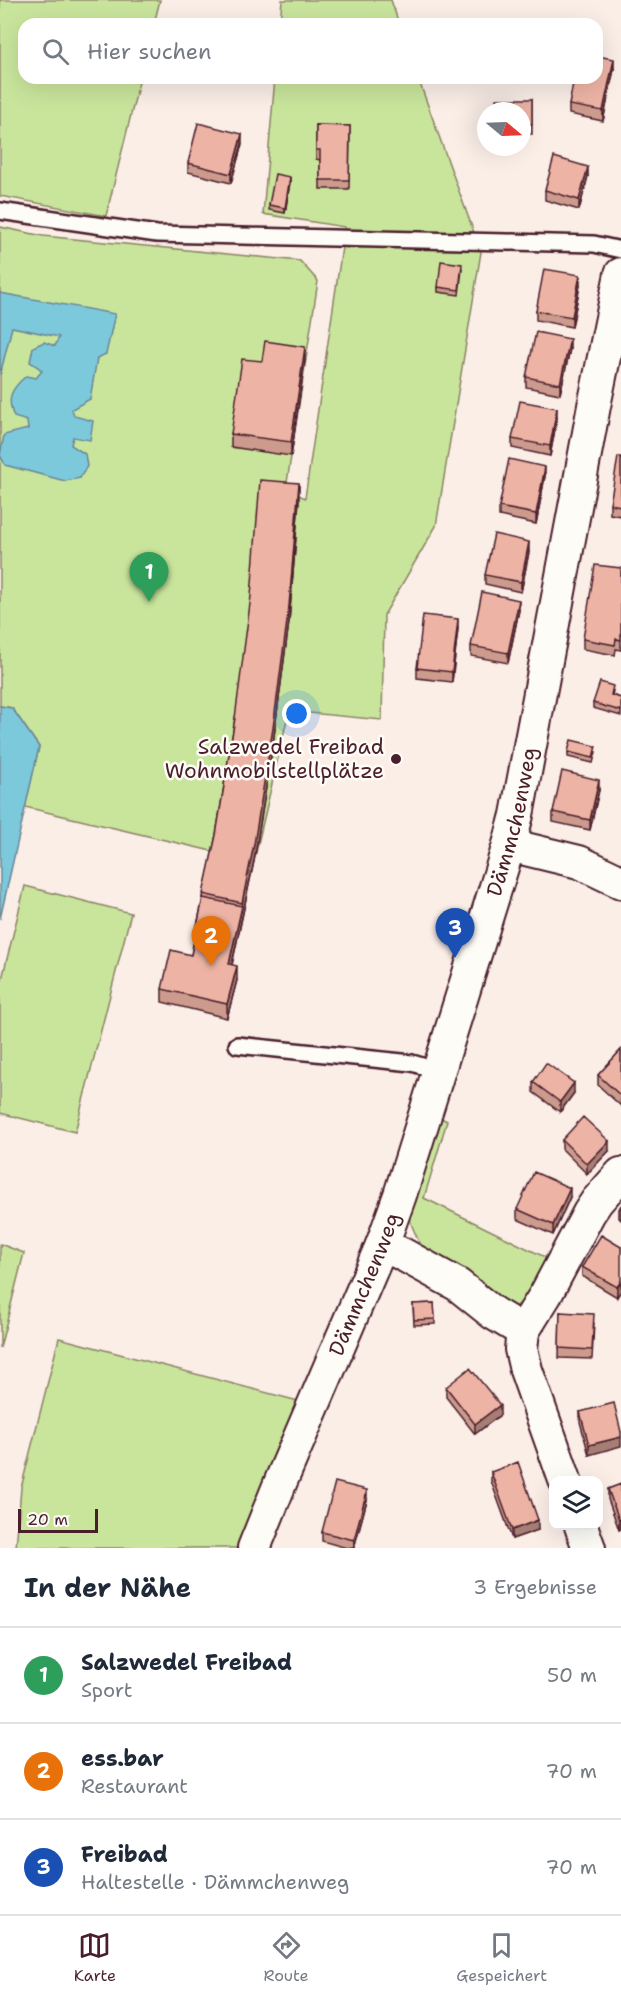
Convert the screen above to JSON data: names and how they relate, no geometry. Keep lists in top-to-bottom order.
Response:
{
  "streets": {
    "street": ["Dämmchenweg"]
  },
  "places": ["Salzwedel Freibad Wohnmobilstellplätze"],
  "scale_bar": "20 m",
  "north": "right",
  "page": {
    "search": "Hier suchen",
    "pins": ["1", "3", "2"],
    "scale": "20 m",
    "heading": ["In der Nähe", "3 Ergebnisse"],
    "list": [
      {
        "mark": "1",
        "name": "Salzwedel Freibad",
        "note": "Sport",
        "value": "50 m"
      },
      {
        "mark": "2",
        "name": "ess.bar",
        "note": "Restaurant",
        "value": "70 m"
      },
      {
        "mark": "3",
        "name": "Freibad",
        "note": "Haltestelle · Dämmchenweg",
        "value": "70 m"
      }
    ],
    "nav": ["Karte", "Route", "Gespeichert"]
  }
}
